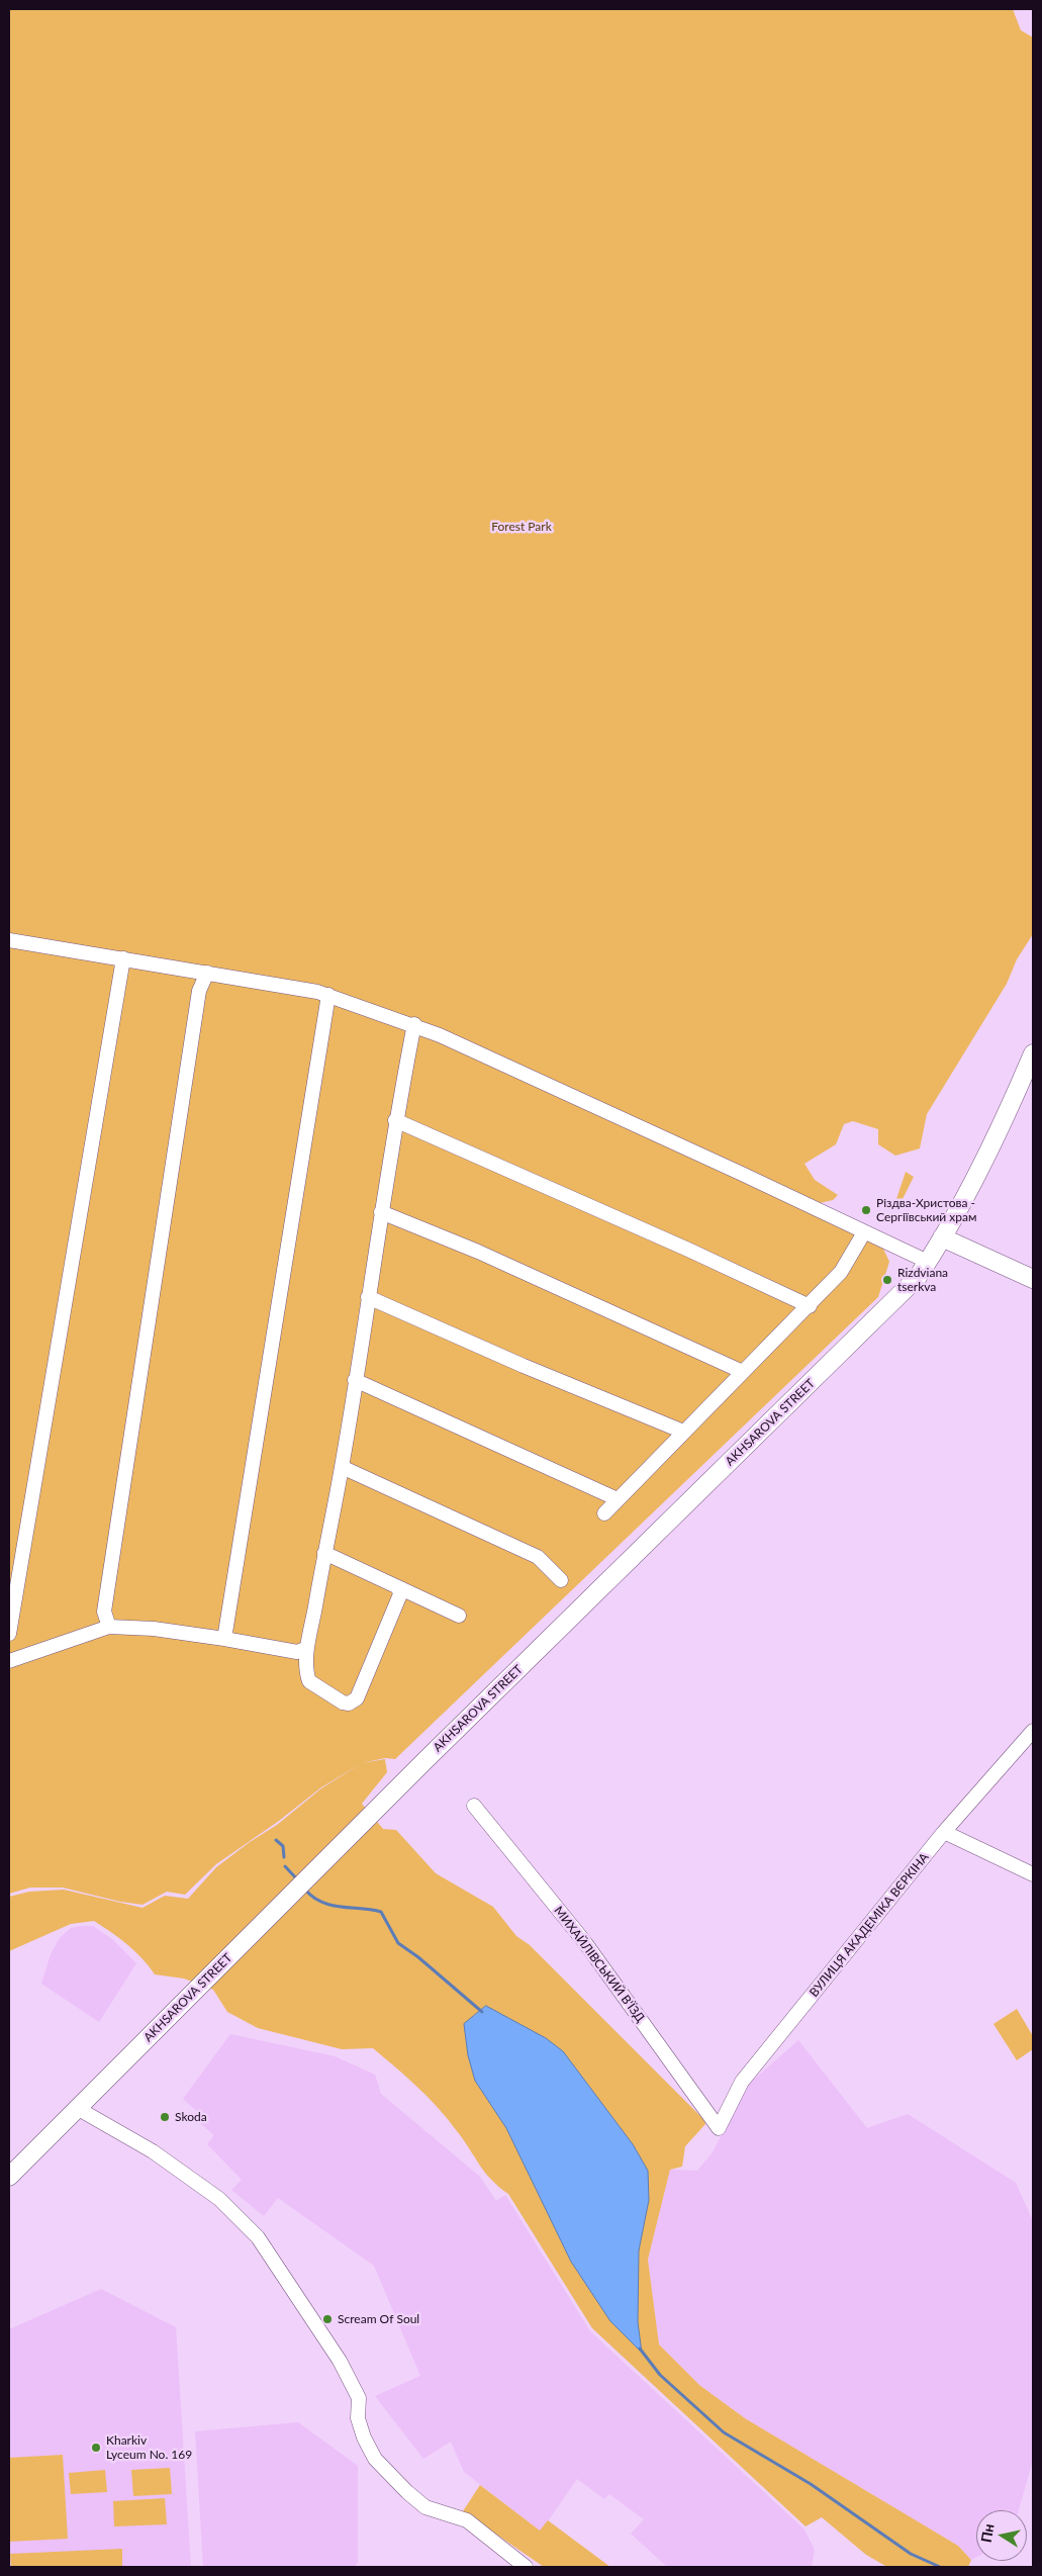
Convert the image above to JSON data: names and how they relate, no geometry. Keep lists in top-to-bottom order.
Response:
{
  "streets": {
    "main road": ["AKHSAROVA STREET"],
    "street": ["ВУЛИЦЯ АКАДЕМІКА ВЄРКІНА", "МИХАЙЛІВСЬКИЙ В'ЇЗД"]
  },
  "crossings": [
    ["ВУЛИЦЯ АКАДЕМІКА ВЄРКІНА", "МИХАЙЛІВСЬКИЙ В'ЇЗД"]
  ],
  "parks": ["Forest Park"],
  "places": [
    "Різдва-Христова - Сергіївський храм",
    "Rizdviana tserkva",
    "Skoda",
    "Scream Of Soul",
    "Kharkiv Lyceum No. 169"
  ],
  "north": "left"
}
